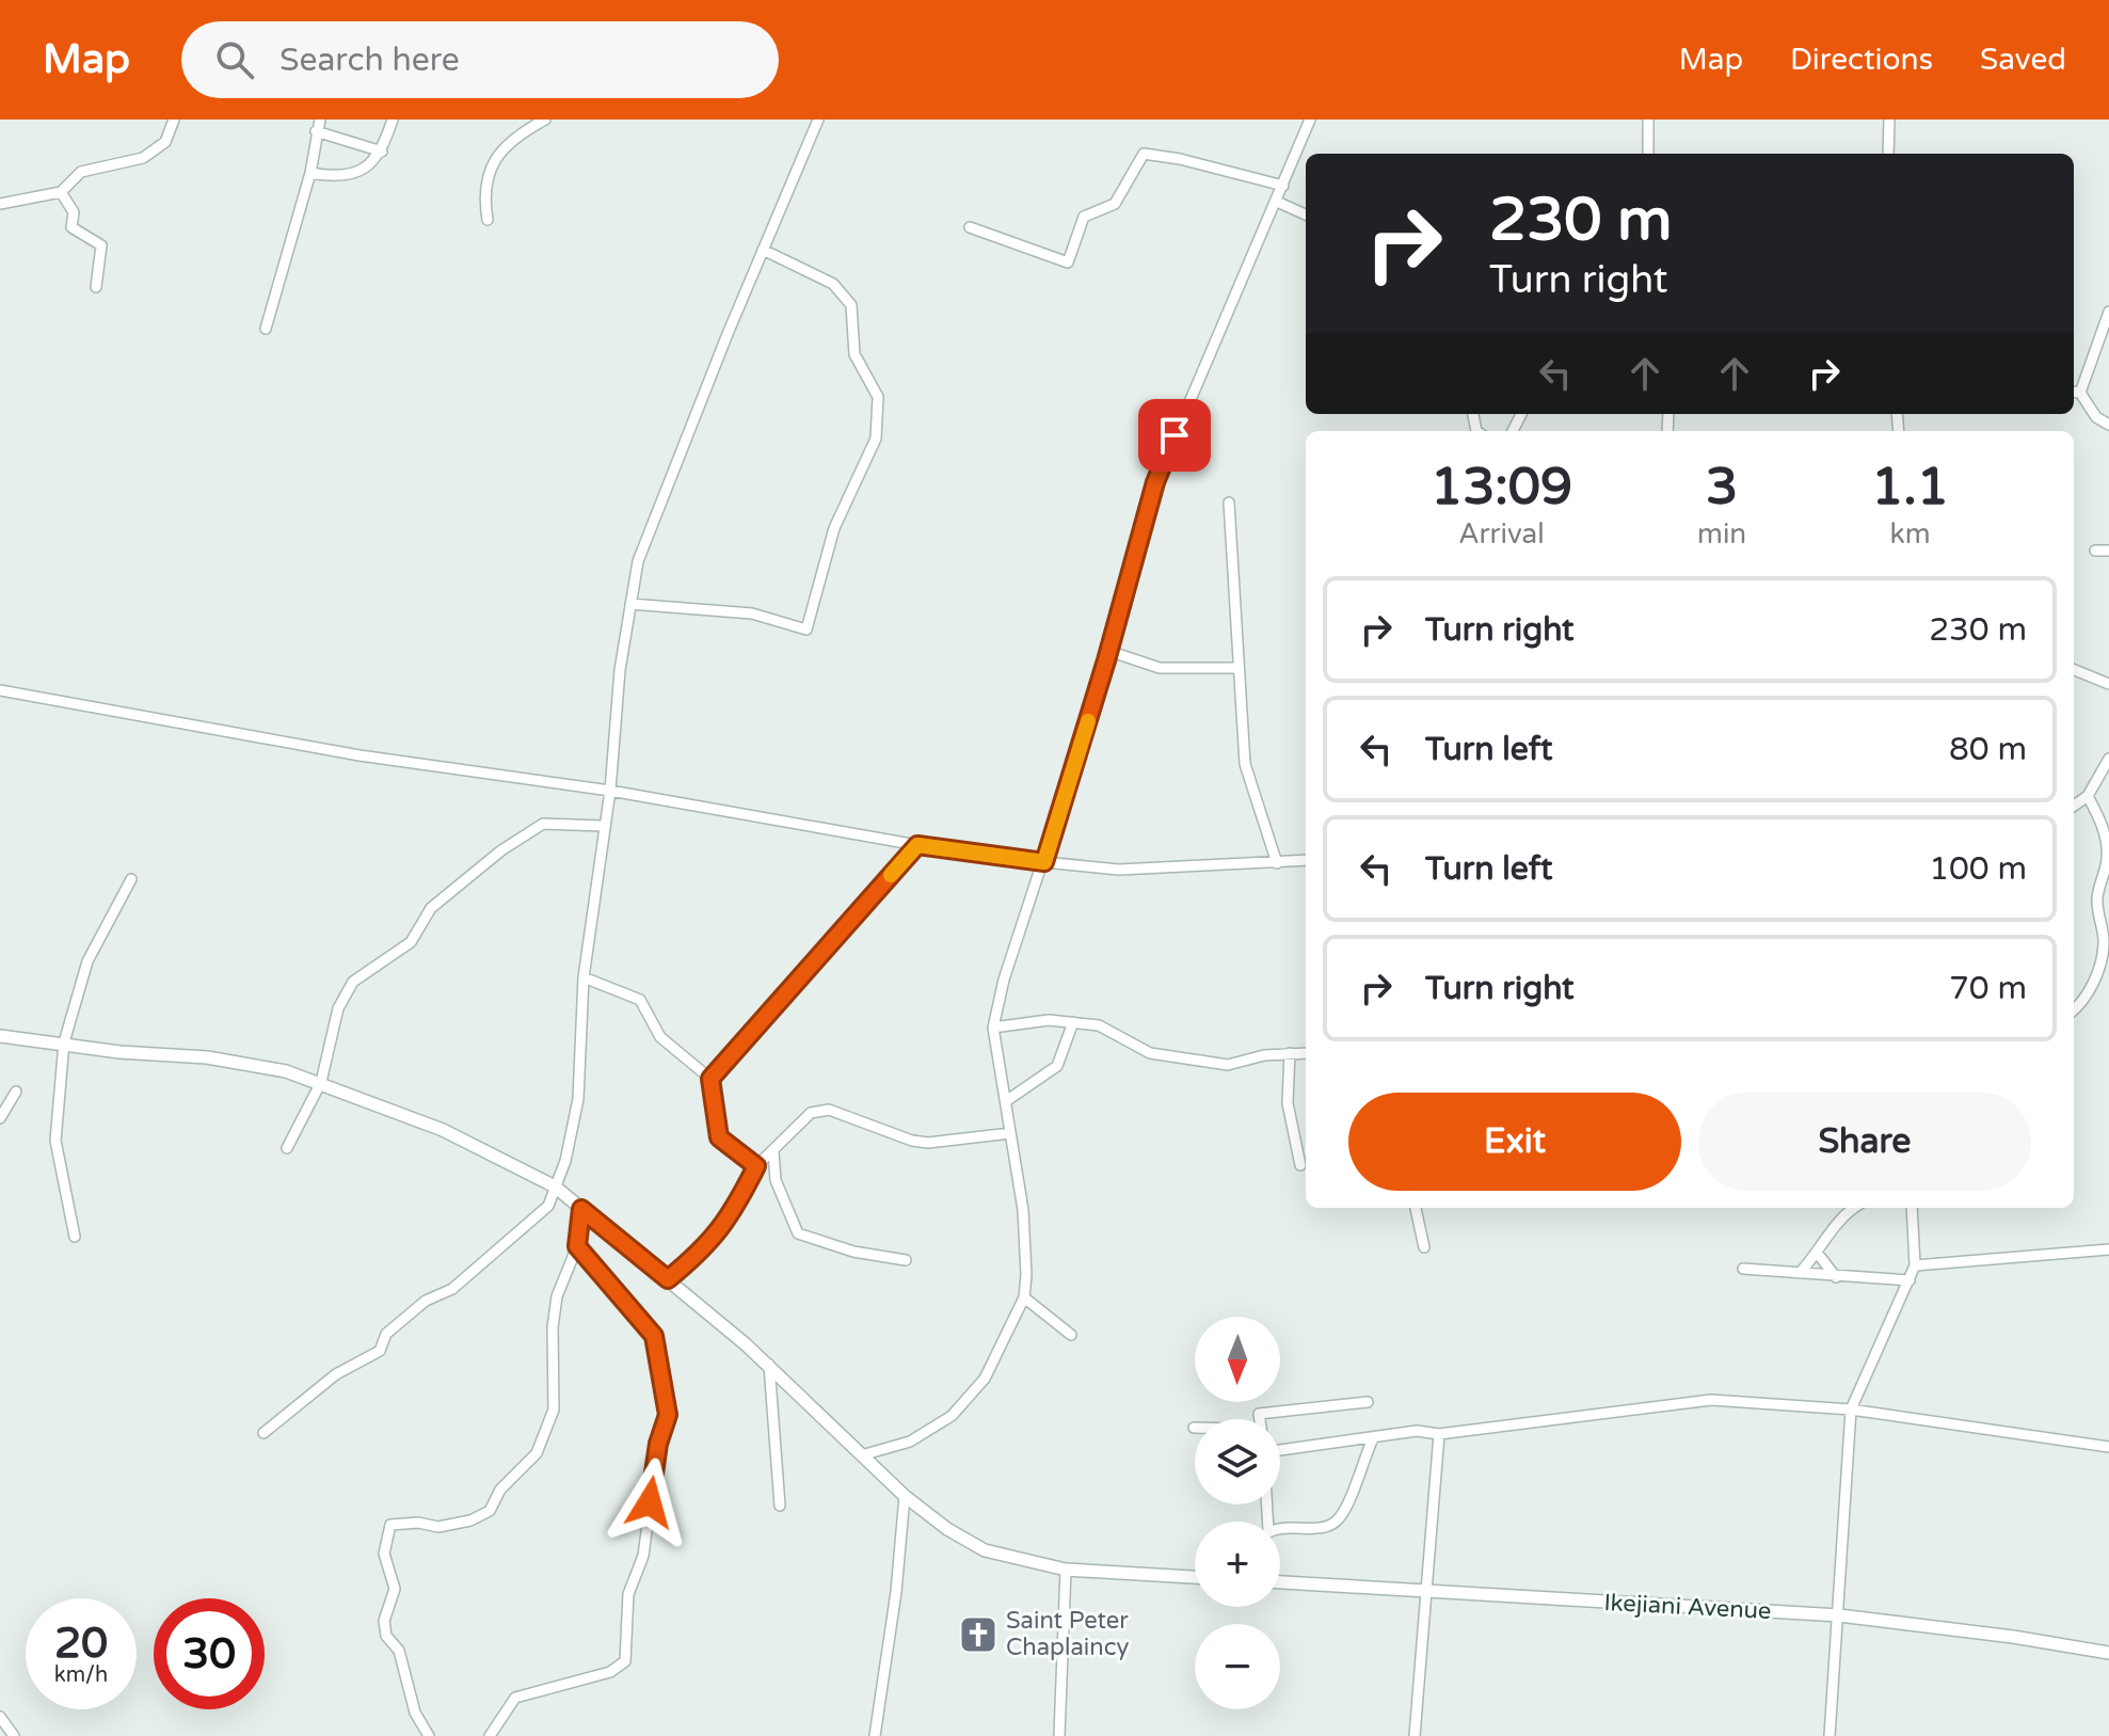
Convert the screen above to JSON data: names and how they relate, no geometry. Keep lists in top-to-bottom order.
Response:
{
  "streets": {
    "street": ["Ikejiani Avenue"]
  },
  "places": {
    "church": ["Saint Peter Chaplaincy"]
  },
  "north": "bottom",
  "page": {
    "header": "Map",
    "search": "Search here",
    "nav": ["Map", "Directions", "Saved"],
    "turn": ["230 m", "Turn right"],
    "eta": [
      "13:09",
      "Arrival",
      "3",
      "min",
      "1.1",
      "km"
    ],
    "list": [
      {
        "name": "Turn right",
        "value": "230 m"
      },
      {
        "name": "Turn left",
        "value": "80 m"
      },
      {
        "name": "Turn left",
        "value": "100 m"
      },
      {
        "name": "Turn right",
        "value": "70 m"
      }
    ],
    "buttons": ["Exit", "Share"],
    "map_buttons": ["+", "−"],
    "speed": "20 km/h",
    "limit": "30"
  }
}
